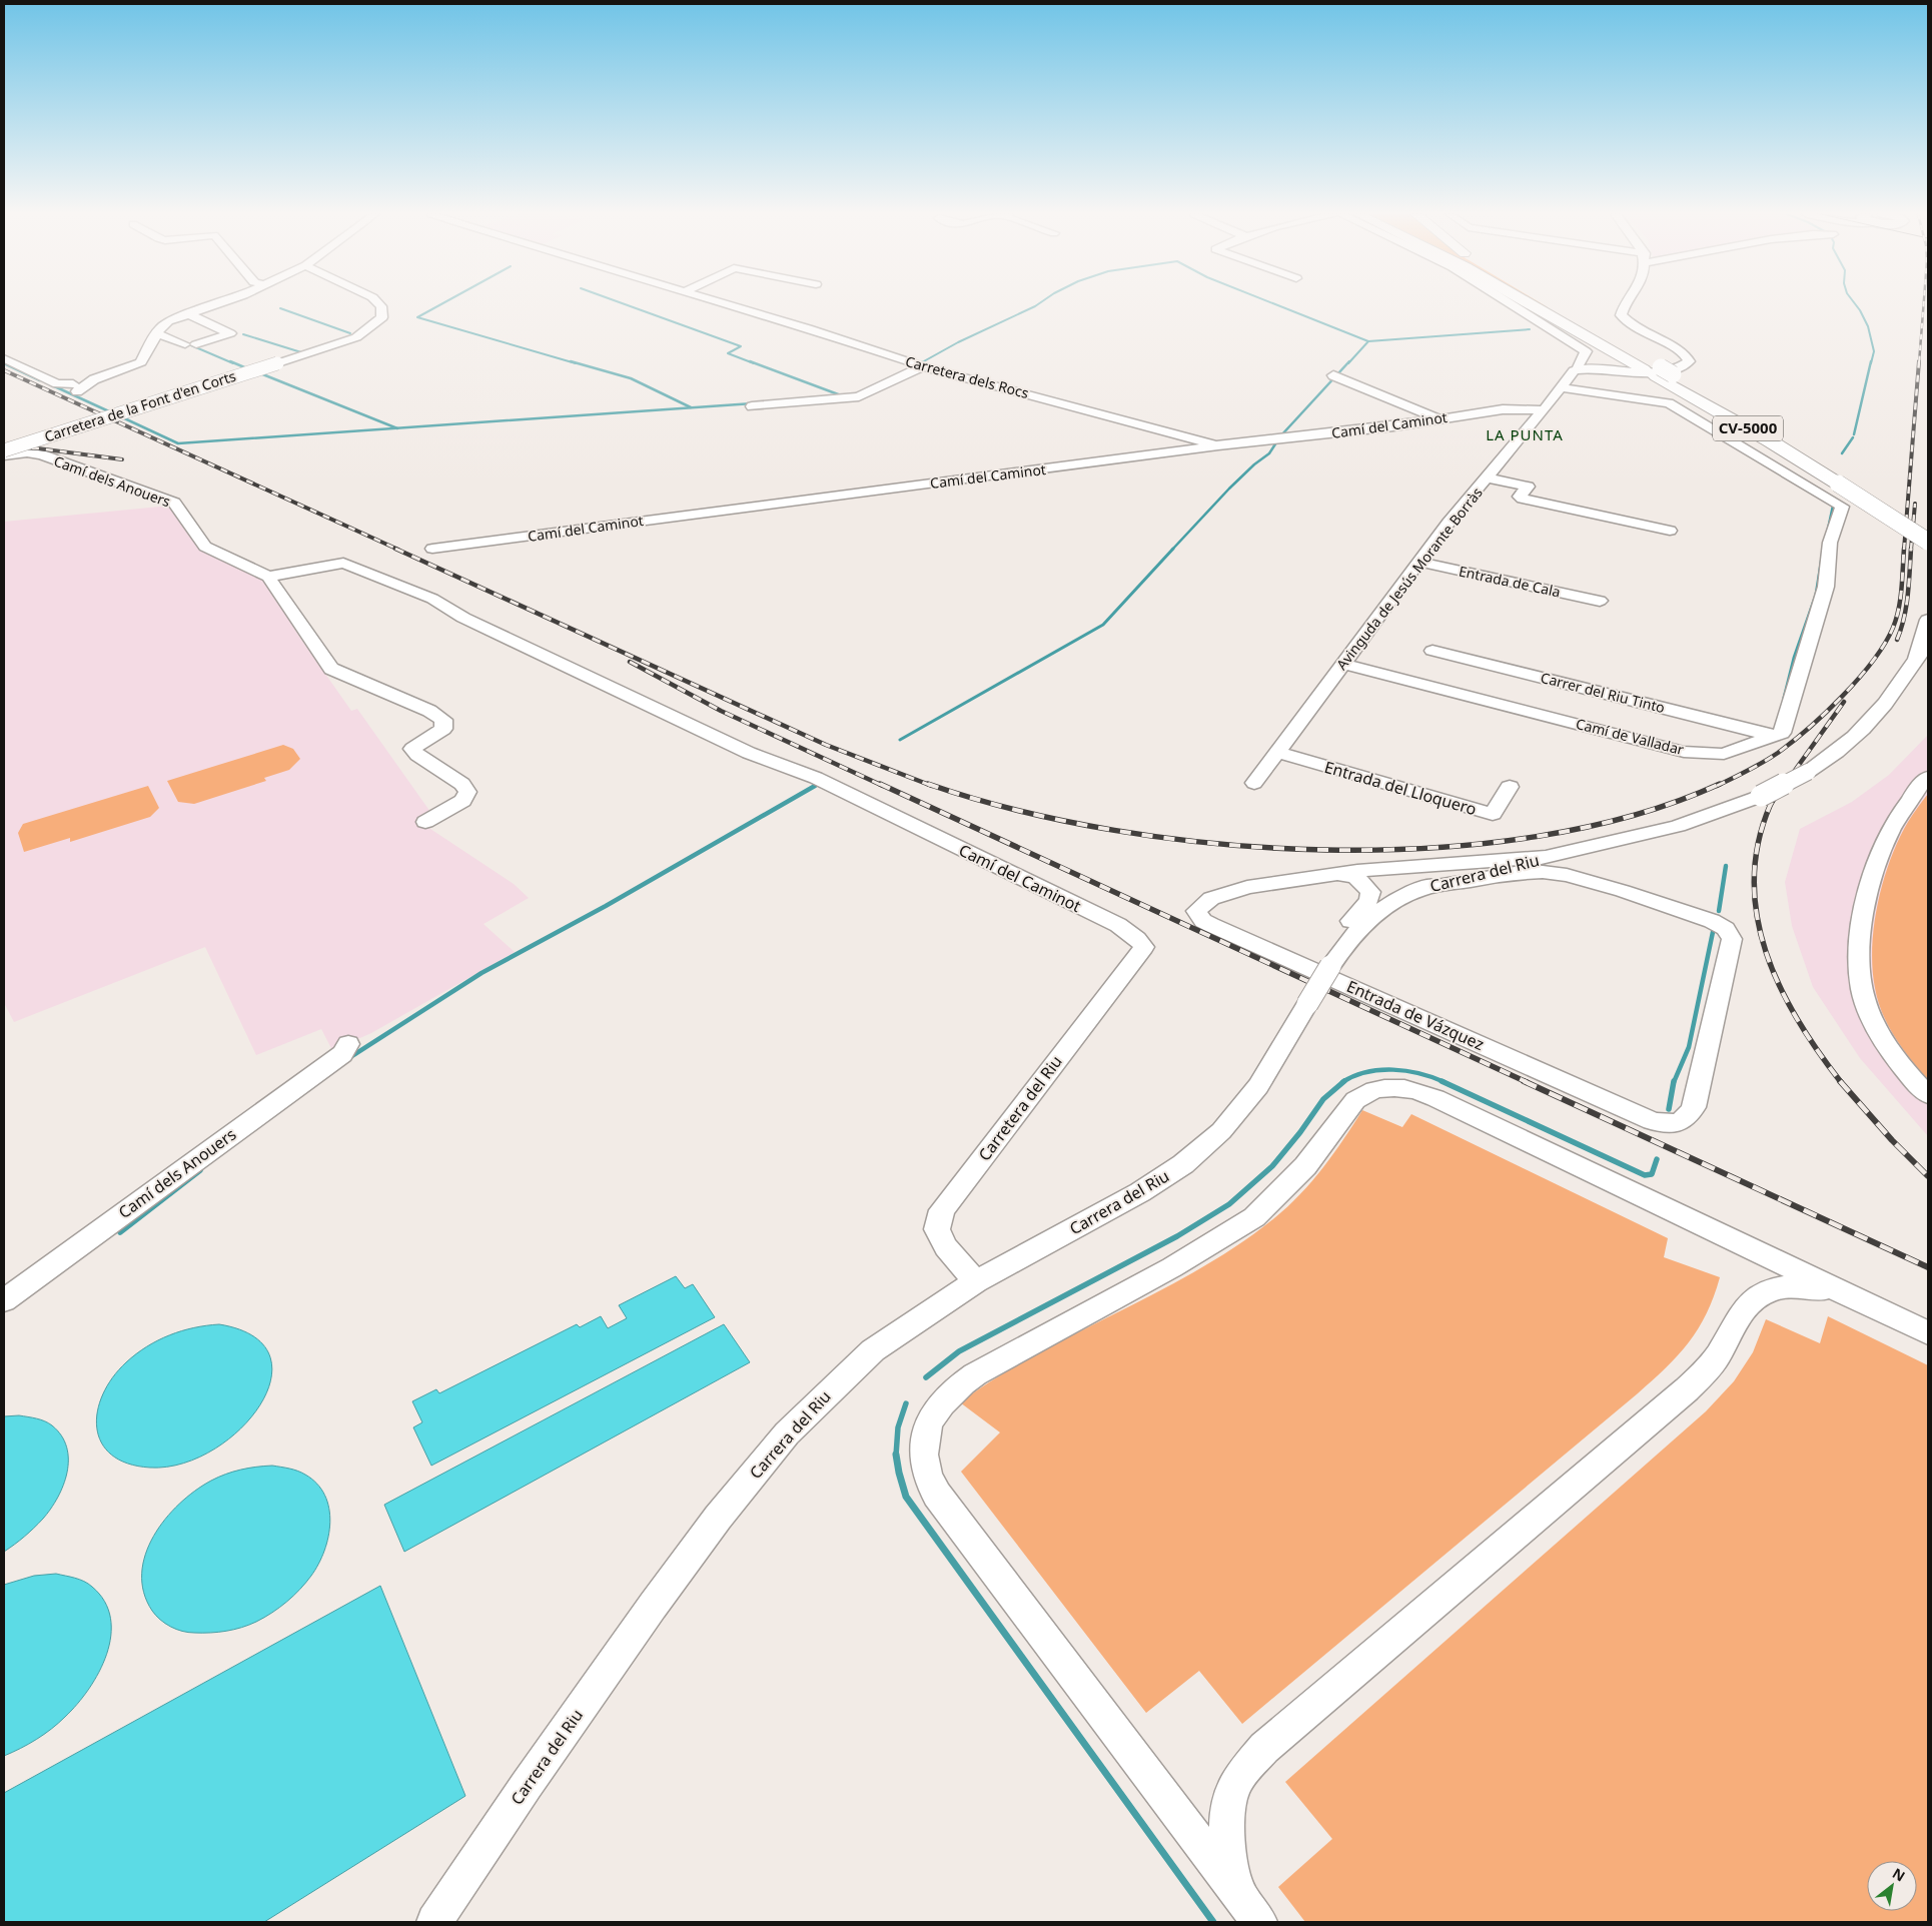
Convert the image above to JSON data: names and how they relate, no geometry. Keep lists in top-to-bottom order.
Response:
{
  "streets": {
    "highway": ["CV-5000"],
    "street": [
      "Carretera dels Rocs",
      "Carretera de la Font d'en Corts",
      "Camí del Caminot",
      "Camí dels Anouers",
      "Avinguda de Jesús Morante Borràs",
      "Entrada de Cala",
      "Carrer del Riu Tinto",
      "Camí de Valladar",
      "Entrada del Lloquero",
      "Carrera del Riu",
      "Entrada de Vázquez",
      "Carretera del Riu"
    ]
  },
  "crossings": [
    ["Carretera dels Rocs", "Camí del Caminot"],
    ["Camí del Caminot", "Camí dels Anouers"],
    ["Camí del Caminot", "Avinguda de Jesús Morante Borràs"],
    ["Camí del Caminot", "Carretera del Riu"],
    ["Avinguda de Jesús Morante Borràs", "Entrada de Cala"],
    ["Avinguda de Jesús Morante Borràs", "Camí de Valladar"],
    ["Avinguda de Jesús Morante Borràs", "Entrada del Lloquero"],
    ["Carrer del Riu Tinto", "Camí de Valladar"],
    ["Carrera del Riu", "Entrada de Vázquez"],
    ["Carrera del Riu", "Carretera del Riu"]
  ],
  "districts": ["LA PUNTA"],
  "north": "top right"
}
